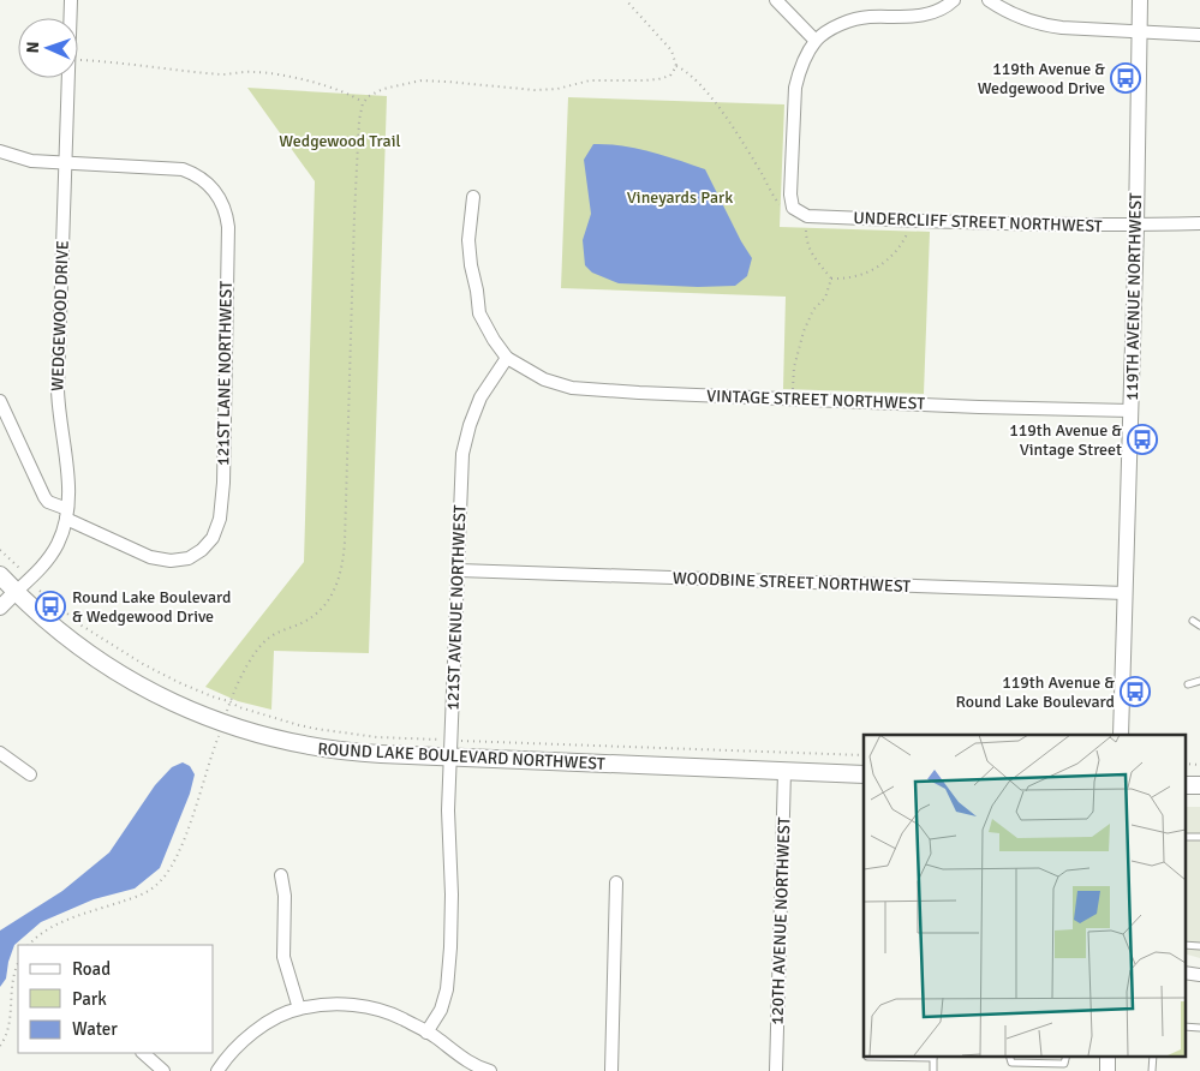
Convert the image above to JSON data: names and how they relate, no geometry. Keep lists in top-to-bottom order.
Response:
{
  "streets": {
    "main road": ["ROUND LAKE BOULEVARD NORTHWEST"],
    "street": [
      "UNDERCLIFF STREET NORTHWEST",
      "119TH AVENUE NORTHWEST",
      "WEDGEWOOD DRIVE",
      "121ST LANE NORTHWEST",
      "VINTAGE STREET NORTHWEST",
      "WOODBINE STREET NORTHWEST",
      "121ST AVENUE NORTHWEST",
      "120TH AVENUE NORTHWEST"
    ]
  },
  "crossings": [
    ["UNDERCLIFF STREET NORTHWEST", "119TH AVENUE NORTHWEST"],
    ["119TH AVENUE NORTHWEST", "VINTAGE STREET NORTHWEST"],
    ["119TH AVENUE NORTHWEST", "WOODBINE STREET NORTHWEST"],
    ["WEDGEWOOD DRIVE", "121ST LANE NORTHWEST"],
    ["WEDGEWOOD DRIVE", "ROUND LAKE BOULEVARD NORTHWEST"],
    ["VINTAGE STREET NORTHWEST", "121ST AVENUE NORTHWEST"],
    ["WOODBINE STREET NORTHWEST", "121ST AVENUE NORTHWEST"],
    ["121ST AVENUE NORTHWEST", "ROUND LAKE BOULEVARD NORTHWEST"],
    ["ROUND LAKE BOULEVARD NORTHWEST", "120TH AVENUE NORTHWEST"]
  ],
  "parks": ["Wedgewood Trail", "Vineyards Park"],
  "places": {
    "bus stop": [
      "119th Avenue & Wedgewood Drive",
      "119th Avenue & Vintage Street",
      "Round Lake Boulevard & Wedgewood Drive",
      "119th Avenue & Round Lake Boulevard"
    ]
  },
  "legend": ["Road", "Park", "Water"],
  "north": "left"
}
